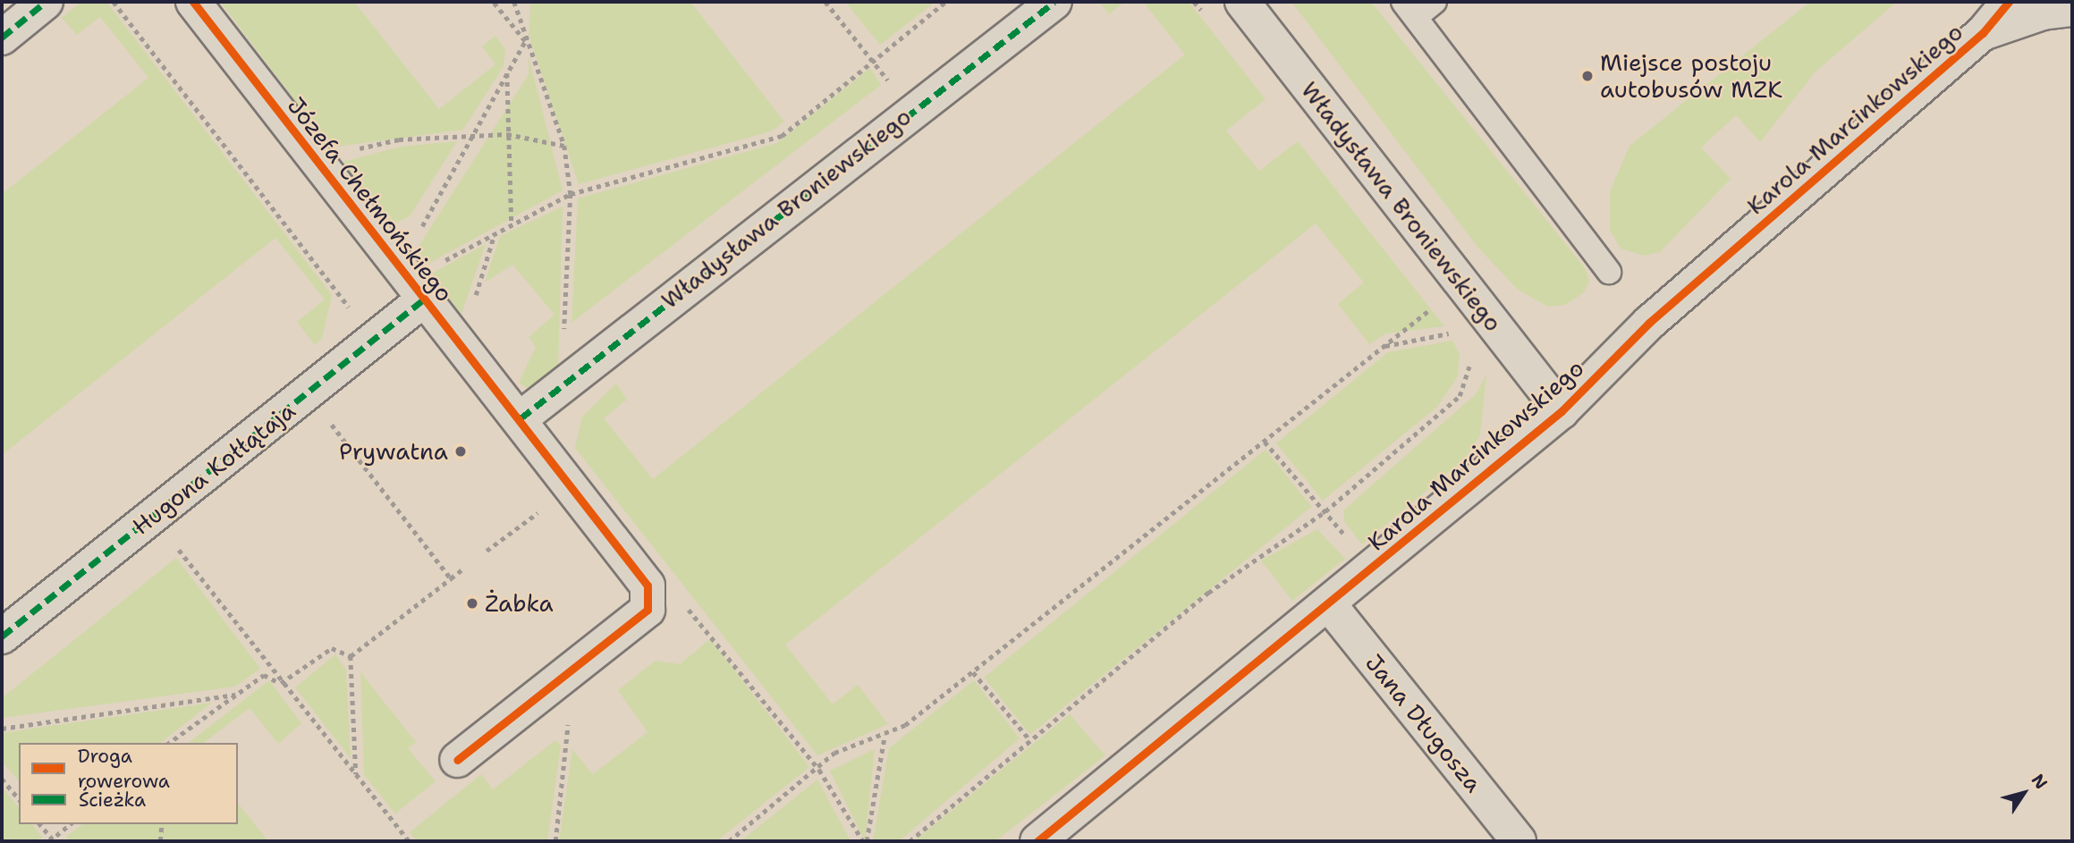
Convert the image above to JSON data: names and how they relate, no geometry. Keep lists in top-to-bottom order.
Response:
{
  "streets": {
    "street": [
      "Karola Marcinkowskiego",
      "Józefa Chełmońskiego",
      "Władysława Broniewskiego",
      "Hugona Kołłątaja",
      "Jana Długosza"
    ]
  },
  "crossings": [
    ["Karola Marcinkowskiego", "Władysława Broniewskiego"],
    ["Karola Marcinkowskiego", "Jana Długosza"],
    ["Józefa Chełmońskiego", "Władysława Broniewskiego"],
    ["Józefa Chełmońskiego", "Hugona Kołłątaja"]
  ],
  "places": ["Miejsce postoju autobusów MZK", "Prywatna", "Żabka"],
  "legend": ["Droga rowerowa", "Ścieżka"],
  "north": "top right"
}
